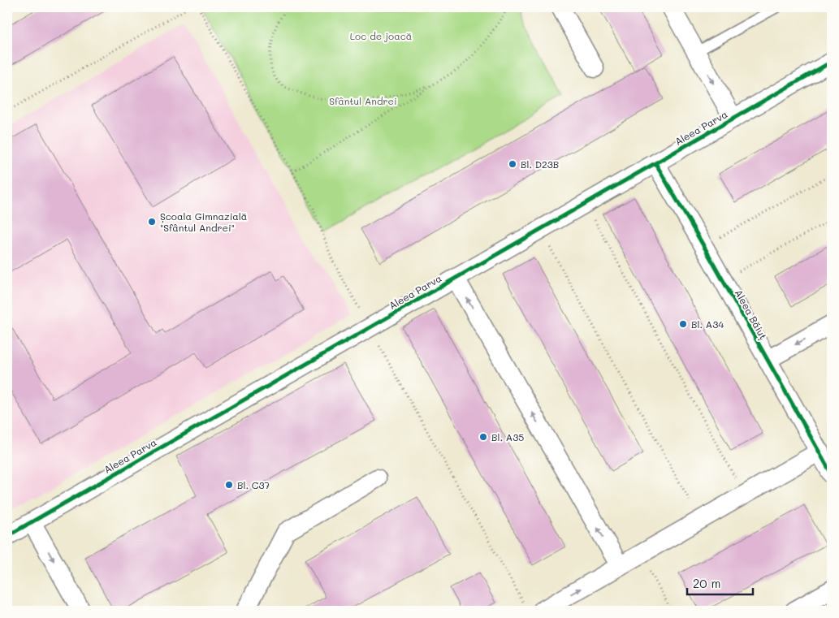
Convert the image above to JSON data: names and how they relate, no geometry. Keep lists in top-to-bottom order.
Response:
{
  "streets": {
    "street": ["Aleea Parva", "Aleea Băiuț"]
  },
  "crossings": [
    ["Aleea Parva", "Aleea Băiuț"]
  ],
  "parks": ["Loc de joacă", "Sfântul Andrei"],
  "places": [
    "Bl. D23B",
    "Școala Gimnazială \"Sfântul Andrei\"",
    "Bl. A34",
    "Bl. A35",
    "Bl. C37"
  ],
  "scale_bar": "20 m"
}
